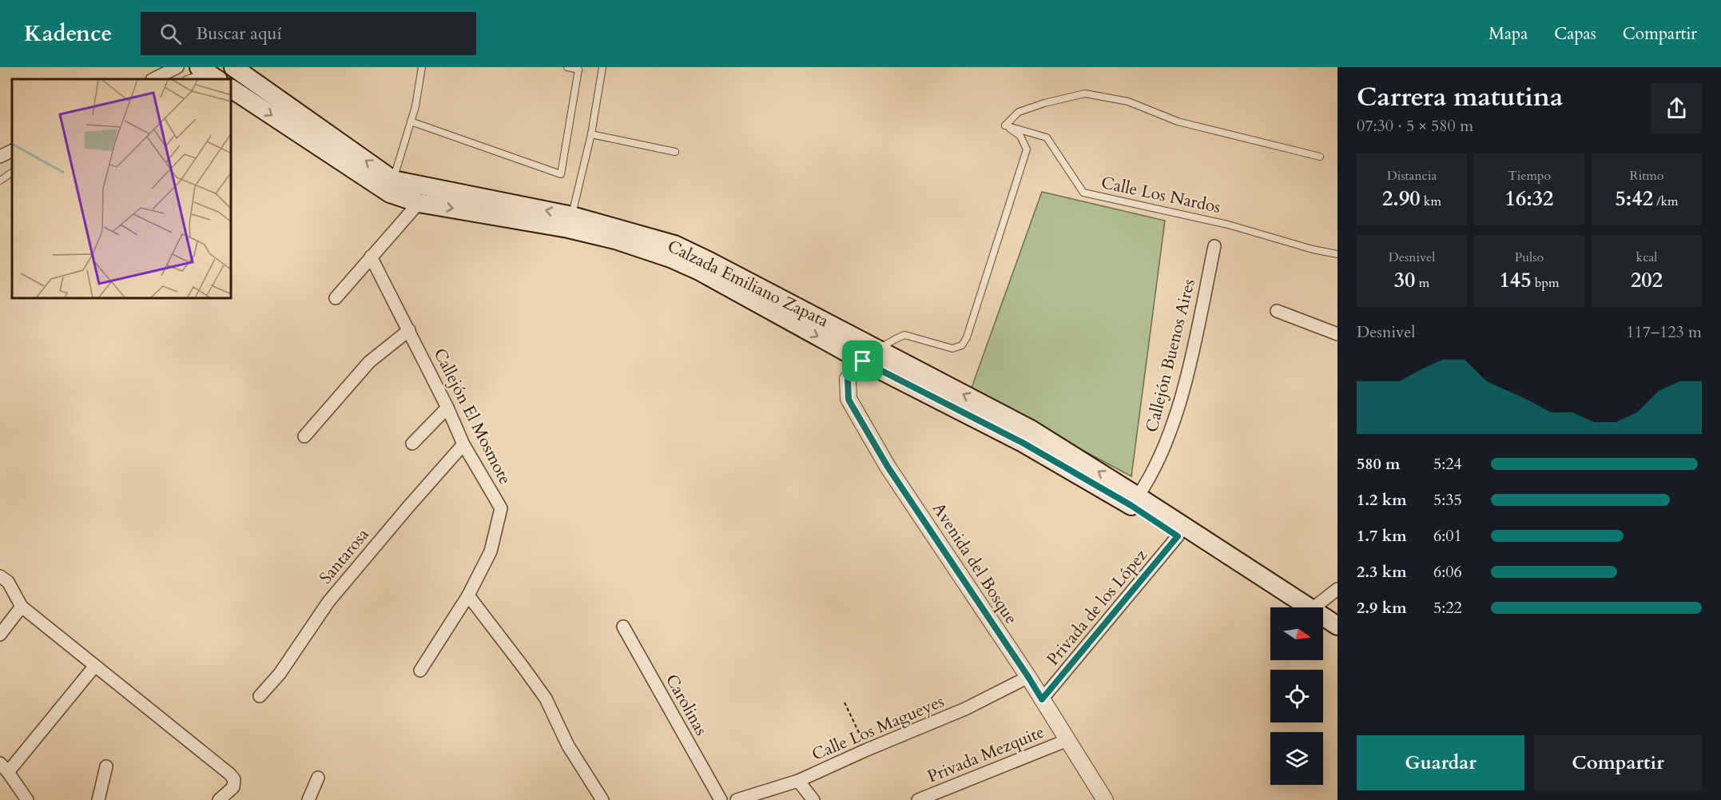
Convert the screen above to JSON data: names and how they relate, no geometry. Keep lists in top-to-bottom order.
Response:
{
  "streets": {
    "main road": ["Calzada Emiliano Zapata"],
    "street": [
      "Callejón Buenos Aires",
      "Callejón El Mosmote",
      "Santarosa",
      "Avenida del Bosque",
      "Privada de los López",
      "Carolinas",
      "Calle Los Magueyes",
      "Privada Mezquite"
    ],
    "lane": ["Calle Los Nardos"]
  },
  "crossings": [
    ["Calzada Emiliano Zapata", "Callejón Buenos Aires"],
    ["Calzada Emiliano Zapata", "Avenida del Bosque"],
    ["Calzada Emiliano Zapata", "Privada de los López"],
    ["Callejón El Mosmote", "Santarosa"],
    ["Avenida del Bosque", "Privada de los López"],
    ["Avenida del Bosque", "Calle Los Magueyes"],
    ["Avenida del Bosque", "Privada Mezquite"]
  ],
  "north": "right",
  "page": {
    "header": "Kadence",
    "search": "Buscar aquí",
    "nav": ["Mapa", "Capas", "Compartir"],
    "heading": ["Carrera matutina", "07:30 · 5 × 580 m"],
    "stats": [
      ["Distancia", "2.90 km"],
      ["Tiempo", "16:32"],
      ["Ritmo", "5:42 /km"],
      ["Desnivel", "30 m"],
      ["Pulso", "145 bpm"],
      ["kcal", "202"]
    ],
    "chart": ["Desnivel", "117–123 m"],
    "list": [
      {
        "name": "580 m",
        "note": "5:24"
      },
      {
        "name": "1.2 km",
        "note": "5:35"
      },
      {
        "name": "1.7 km",
        "note": "6:01"
      },
      {
        "name": "2.3 km",
        "note": "6:06"
      },
      {
        "name": "2.9 km",
        "note": "5:22"
      }
    ],
    "buttons": ["Guardar", "Compartir"]
  }
}
